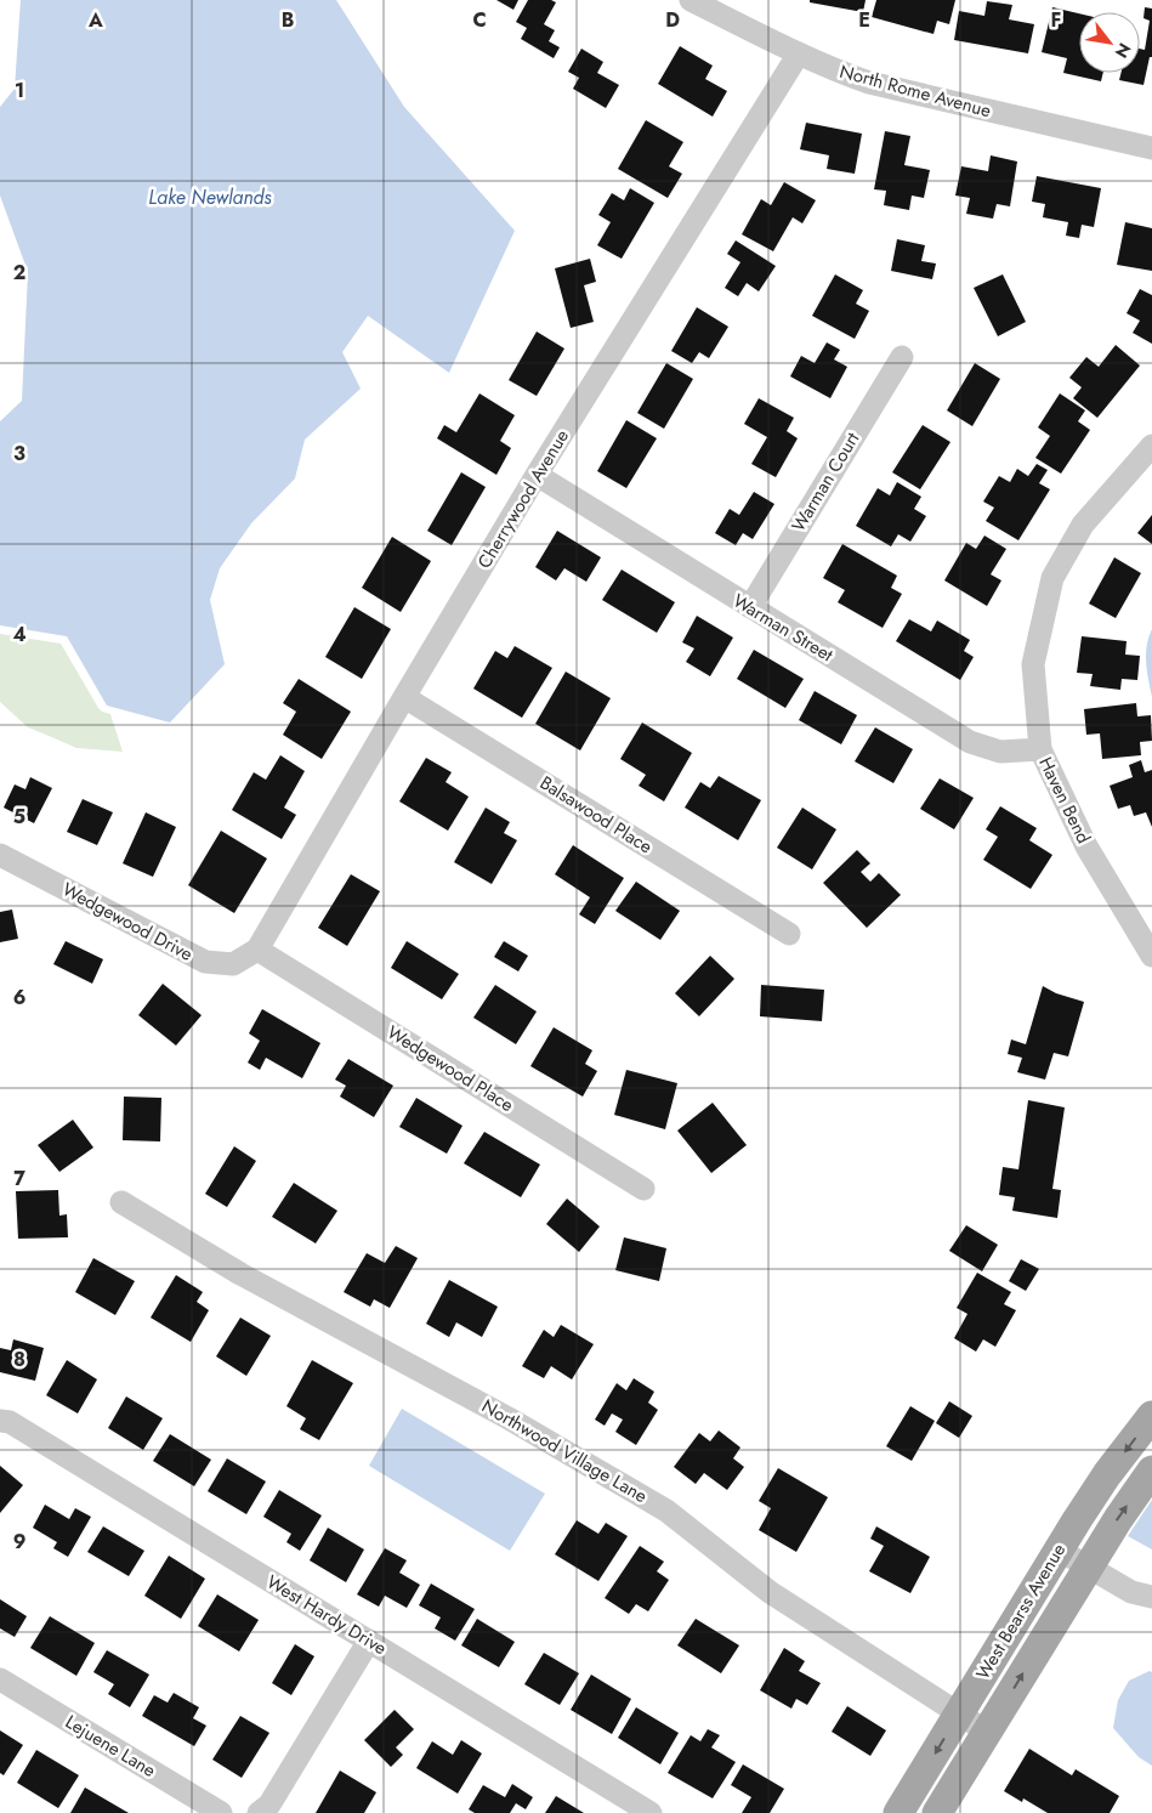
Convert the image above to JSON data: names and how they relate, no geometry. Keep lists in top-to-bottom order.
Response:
{
  "streets": {
    "main road": ["West Bearss Avenue"],
    "street": [
      "North Rome Avenue",
      "Warman Court",
      "Cherrywood Avenue",
      "Warman Street",
      "Haven Bend",
      "Balsawood Place",
      "Wedgewood Drive",
      "Wedgewood Place",
      "Northwood Village Lane",
      "West Hardy Drive",
      "Lejuene Lane"
    ]
  },
  "crossings": [
    ["North Rome Avenue", "Cherrywood Avenue"],
    ["Warman Court", "Warman Street"],
    ["Cherrywood Avenue", "Warman Street"],
    ["Cherrywood Avenue", "Balsawood Place"],
    ["Cherrywood Avenue", "Wedgewood Drive"],
    ["Cherrywood Avenue", "Wedgewood Place"],
    ["Warman Street", "Haven Bend"],
    ["Wedgewood Drive", "Wedgewood Place"],
    ["Northwood Village Lane", "West Bearss Avenue"]
  ],
  "water": ["Lake Newlands"],
  "north": "bottom right",
  "grid": {
    "columns": [
      "A",
      "B",
      "C",
      "D",
      "E",
      "F"
    ],
    "rows": [
      "1",
      "2",
      "3",
      "4",
      "5",
      "6",
      "7",
      "8",
      "9"
    ]
  }
}
